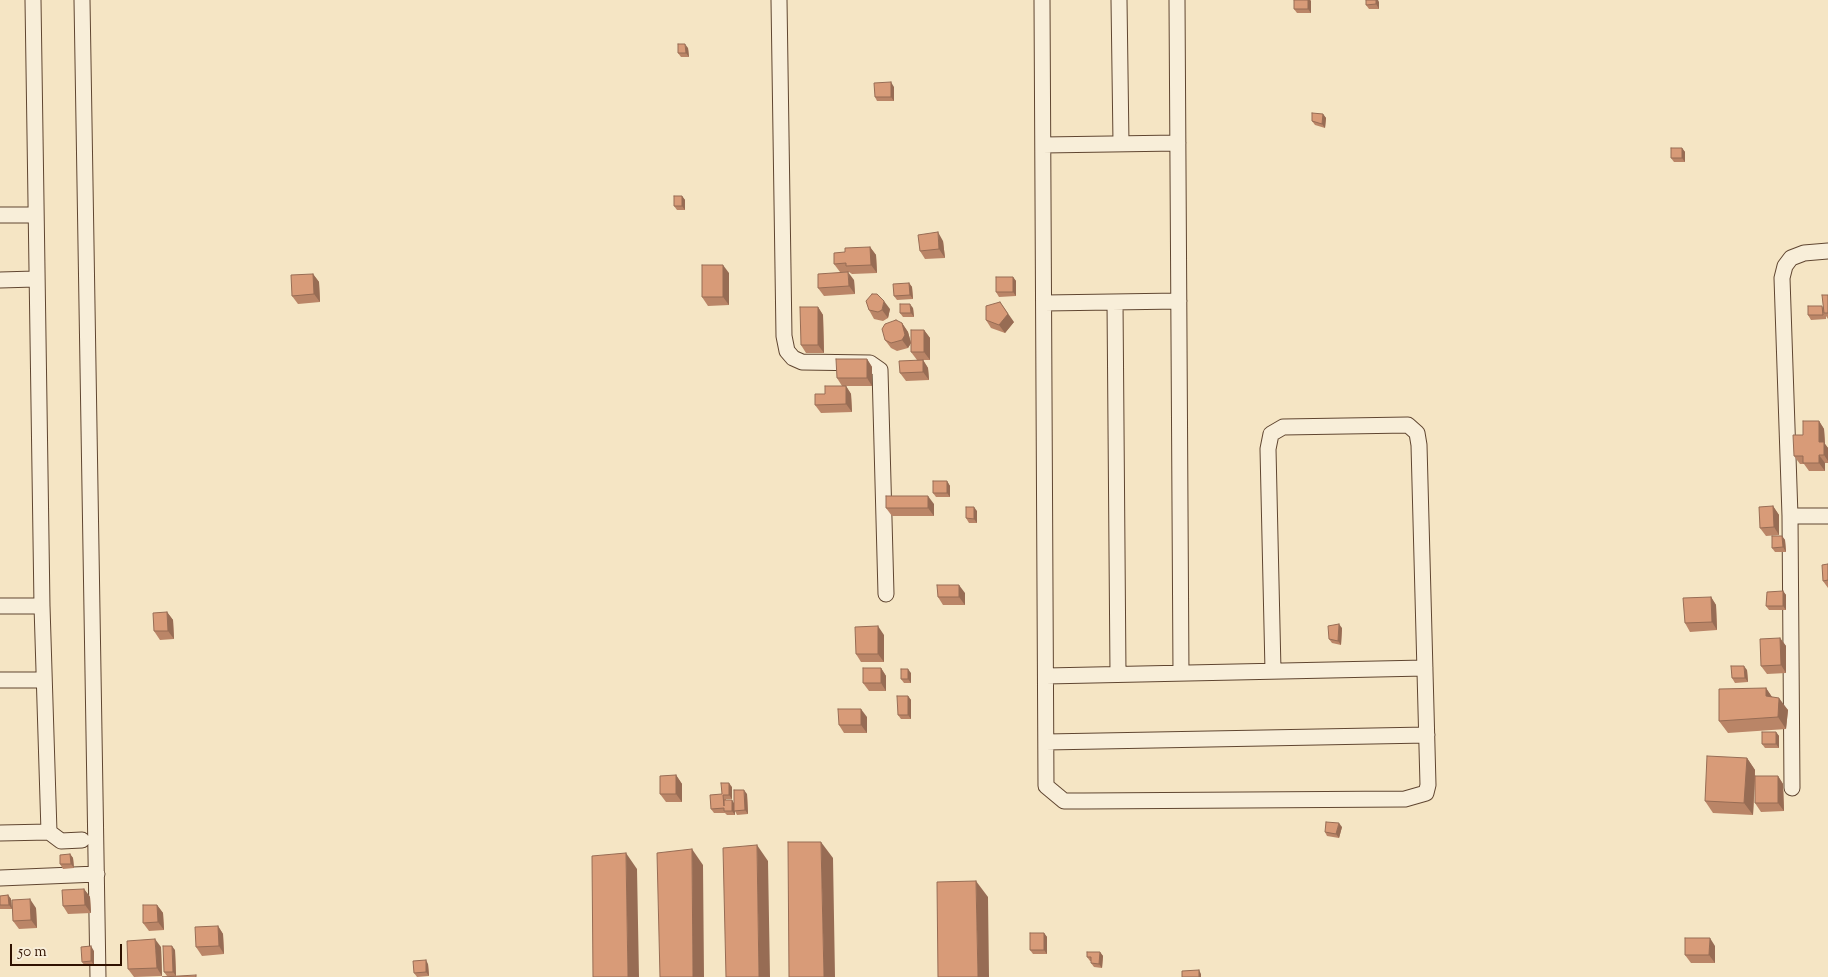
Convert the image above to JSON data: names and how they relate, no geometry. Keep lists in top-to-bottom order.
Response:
{
  "scale_bar": "50 m"
}
